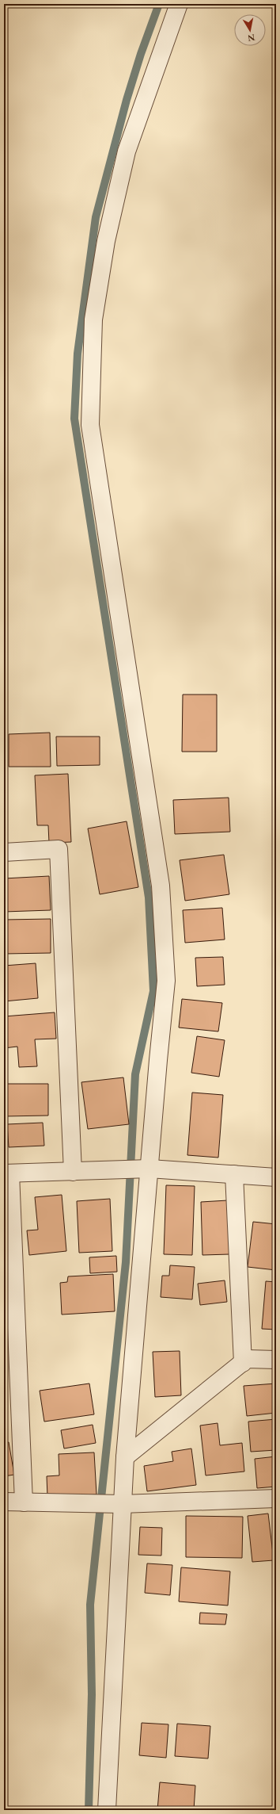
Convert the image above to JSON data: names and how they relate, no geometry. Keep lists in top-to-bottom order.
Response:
{
  "north": "bottom"
}
